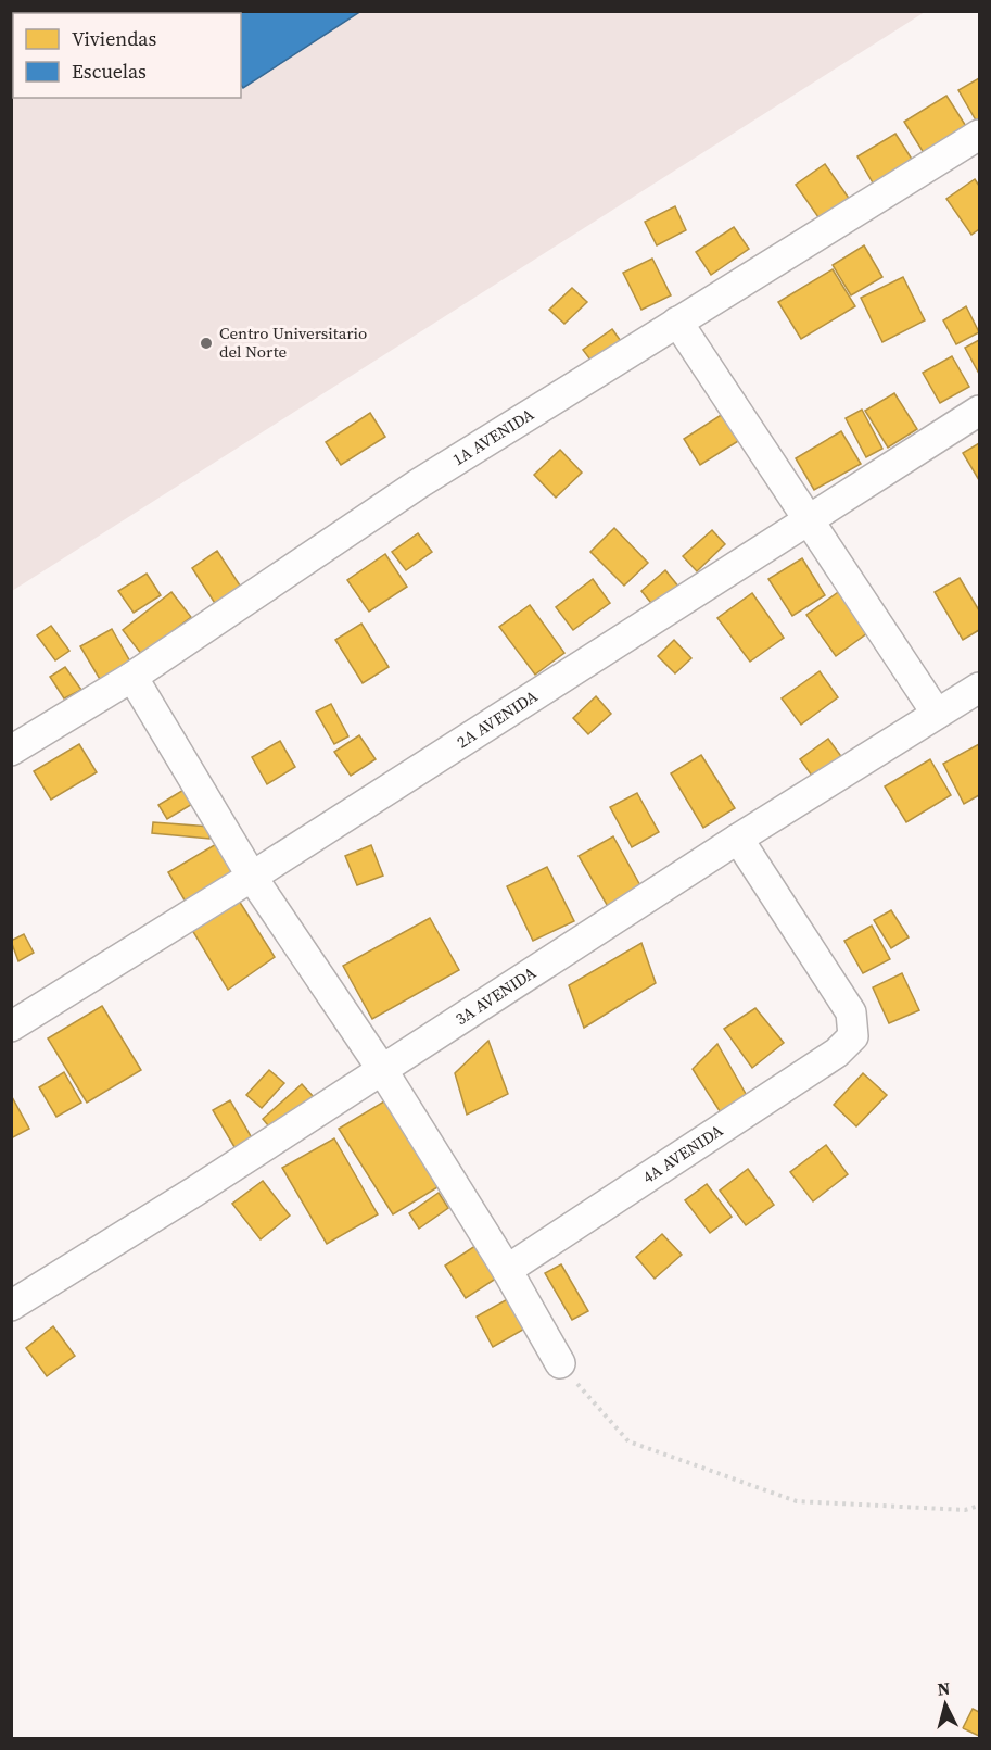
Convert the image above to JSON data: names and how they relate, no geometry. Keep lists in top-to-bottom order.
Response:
{
  "streets": {
    "street": [
      "1A AVENIDA",
      "2A AVENIDA",
      "3A AVENIDA",
      "4A AVENIDA"
    ]
  },
  "crossings": [
    ["3A AVENIDA", "4A AVENIDA"]
  ],
  "places": ["Centro Universitario del Norte"],
  "legend": ["Viviendas", "Escuelas"],
  "north": "top"
}
